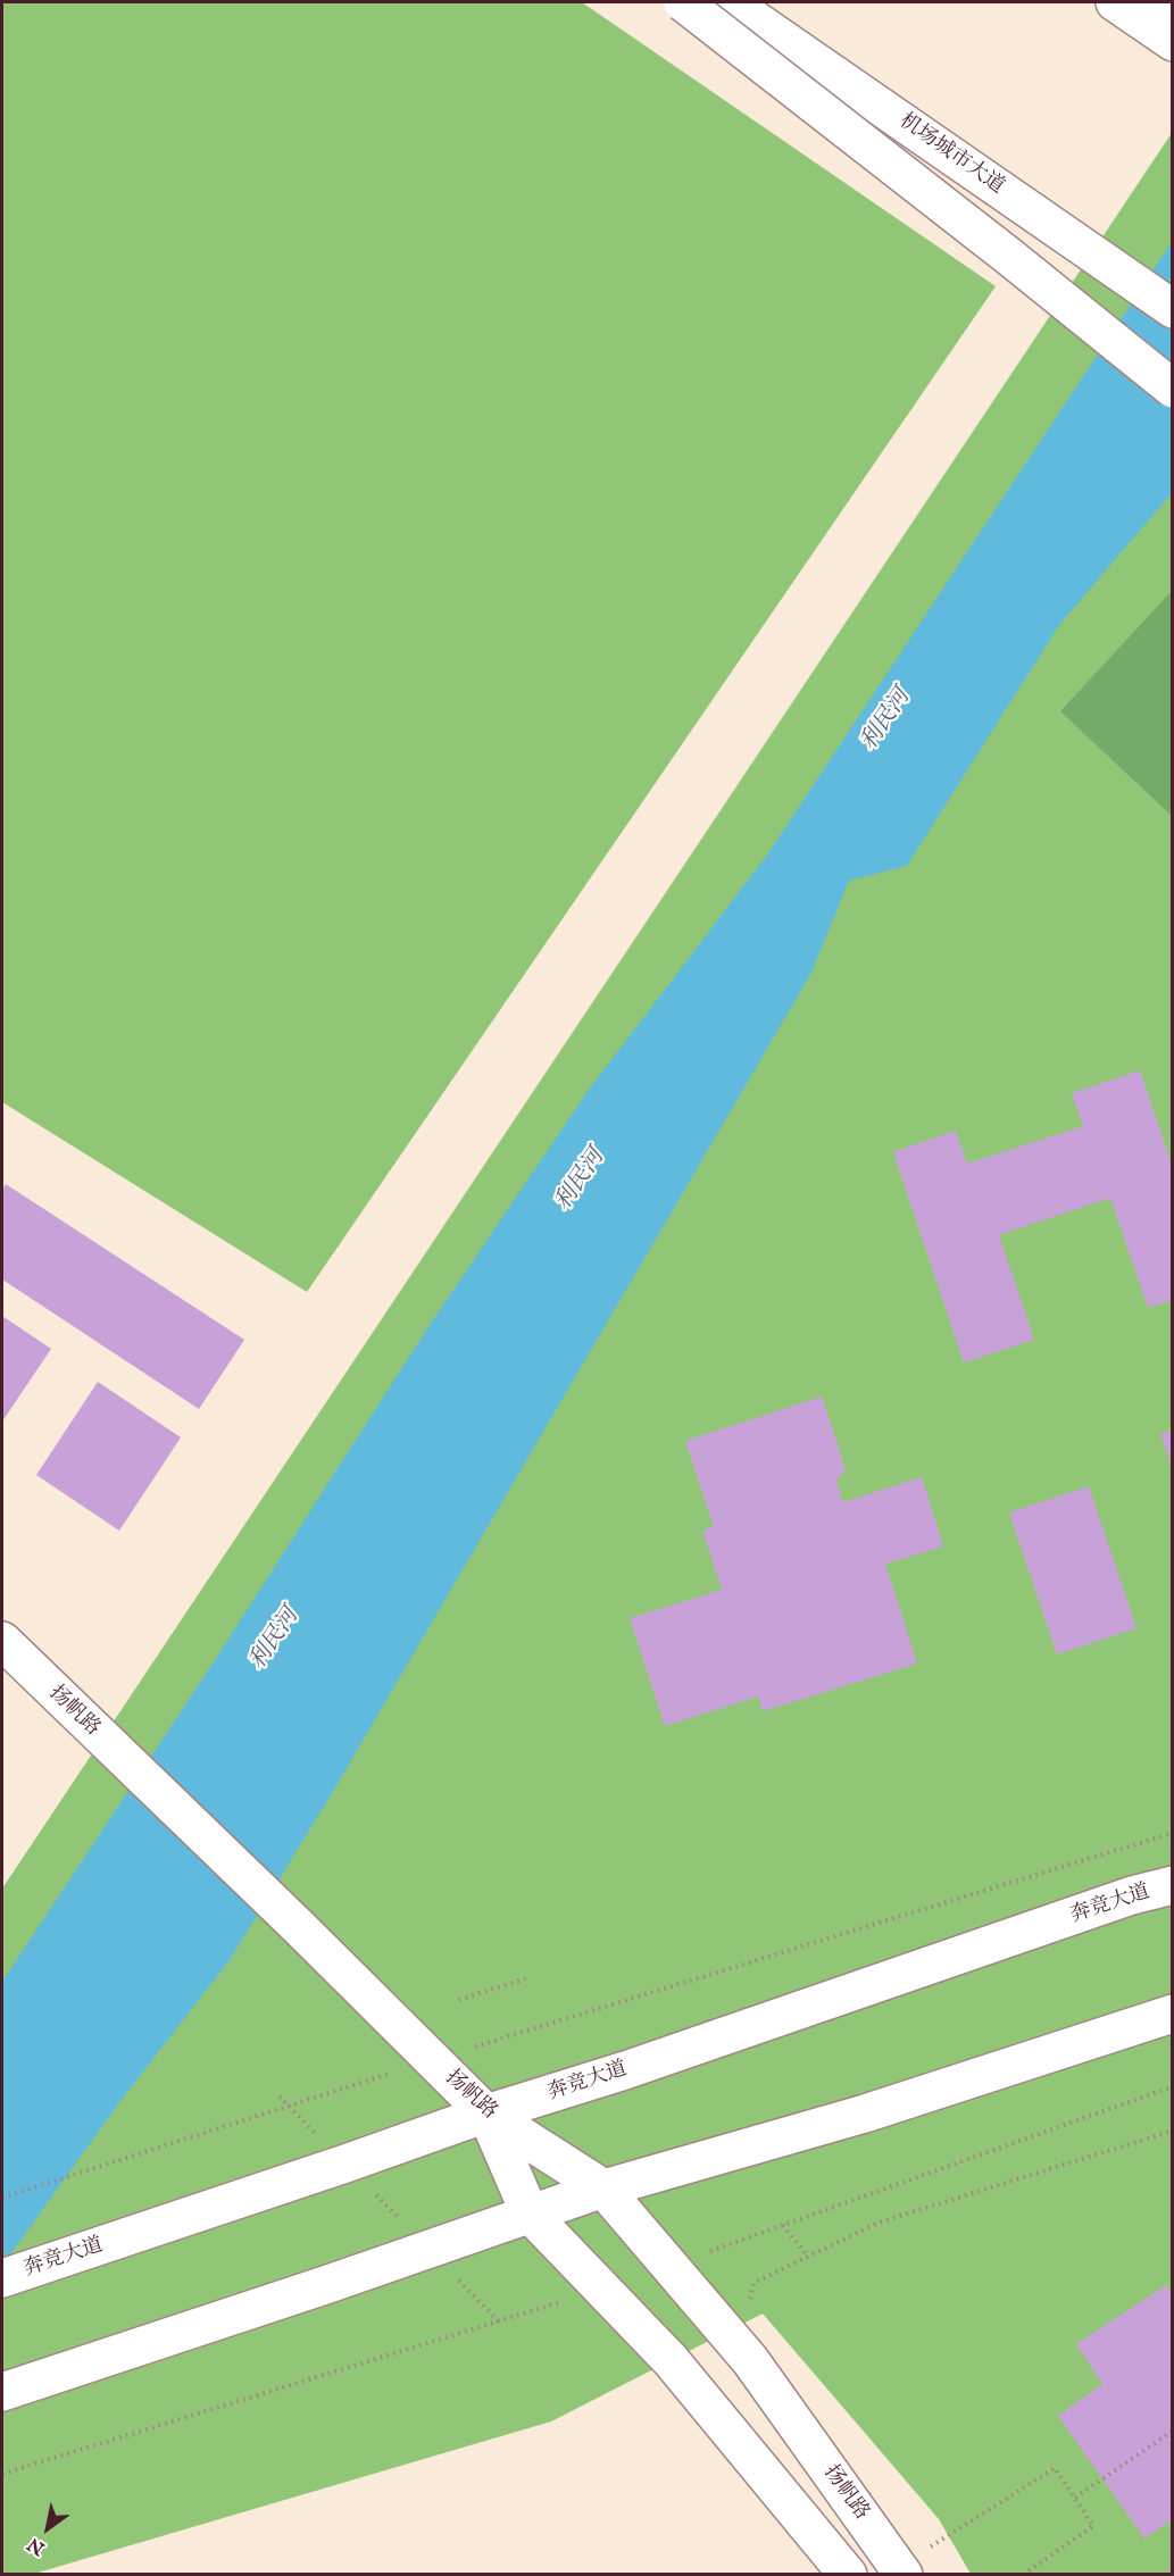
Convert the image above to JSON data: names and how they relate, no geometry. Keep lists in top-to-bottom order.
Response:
{
  "streets": {
    "main road": ["机场城市大道", "扬帆路", "奔竞大道"]
  },
  "crossings": [
    ["扬帆路", "奔竞大道"]
  ],
  "water": ["利民河"],
  "north": "bottom left"
}
